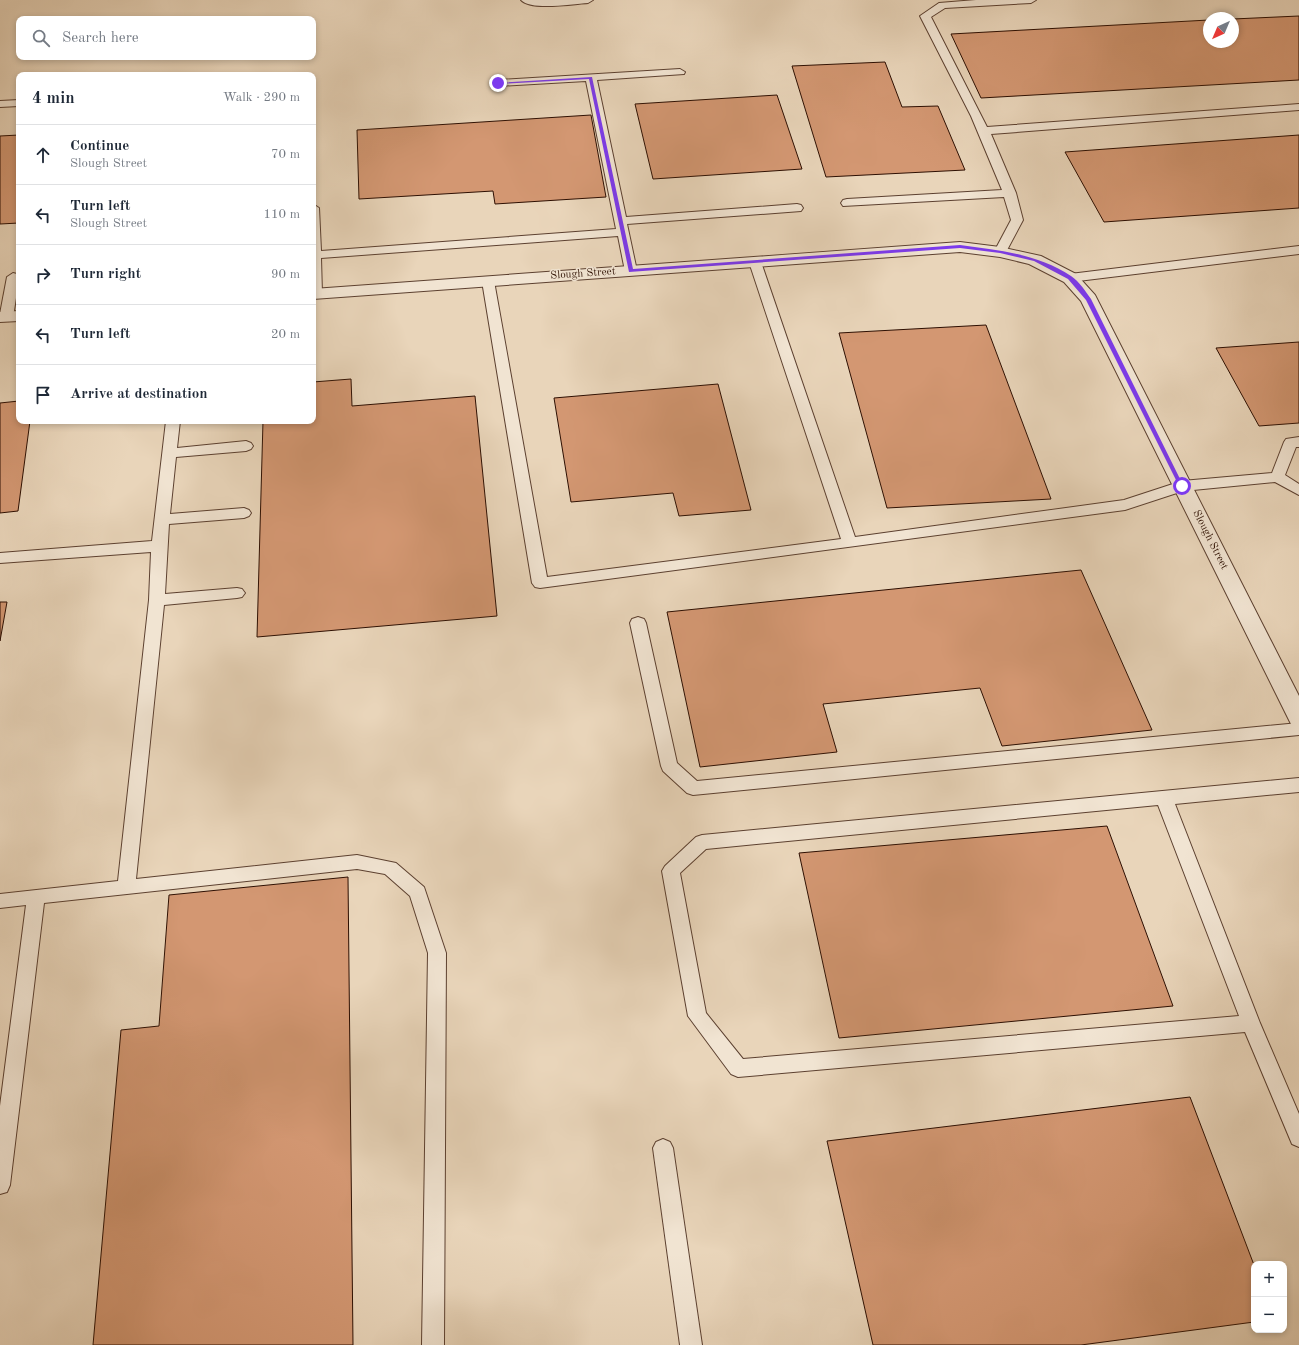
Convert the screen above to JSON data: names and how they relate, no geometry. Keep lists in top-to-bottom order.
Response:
{
  "streets": {
    "street": ["Slough Street"]
  },
  "north": "bottom left",
  "page": {
    "search": "Search here",
    "heading": ["4 min", "Walk · 290 m"],
    "list": [
      ["Continue", "Slough Street", "70 m"],
      ["Turn left", "Slough Street", "110 m"],
      ["Turn right", "90 m"],
      ["Turn left", "20 m"],
      "Arrive at destination"
    ],
    "map_buttons": ["+", "−"]
  }
}
